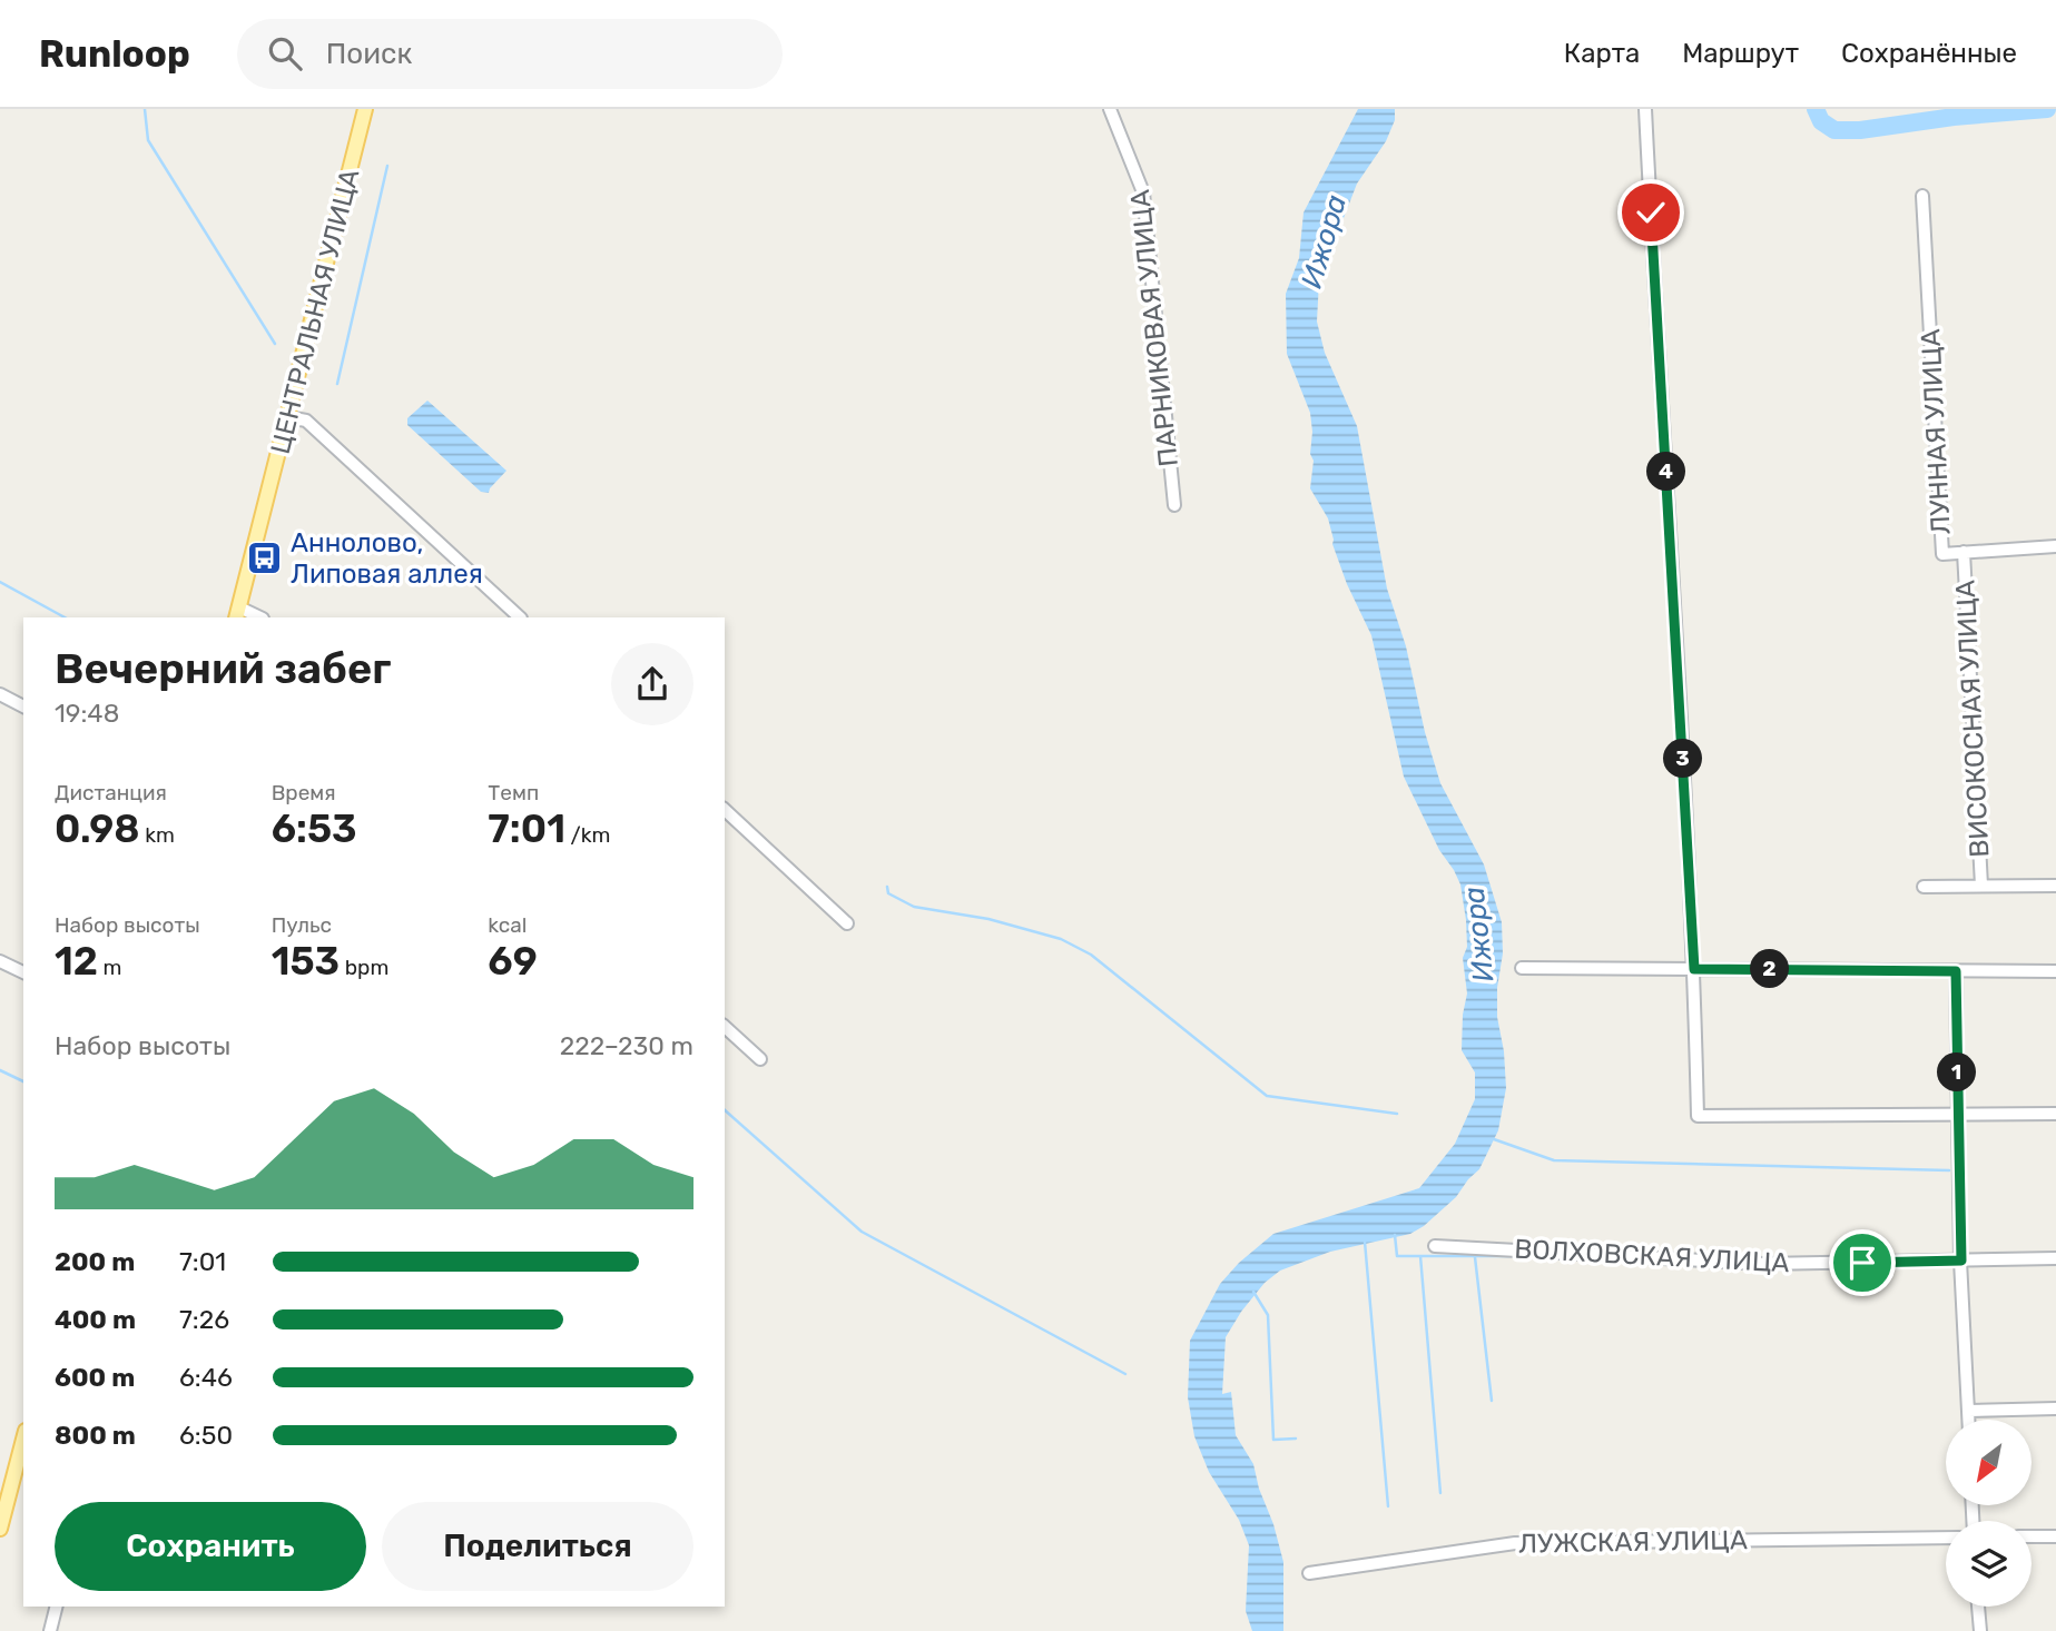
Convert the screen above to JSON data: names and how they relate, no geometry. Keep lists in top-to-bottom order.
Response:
{
  "streets": {
    "main road": ["ЦЕНТРАЛЬНАЯ УЛИЦА"],
    "street": [
      "ПАРНИКОВАЯ УЛИЦА",
      "ЛУННАЯ УЛИЦА",
      "ВИСОКОСНАЯ УЛИЦА",
      "ВОЛХОВСКАЯ УЛИЦА",
      "ЛУЖСКАЯ УЛИЦА"
    ]
  },
  "crossings": [
    ["ЛУННАЯ УЛИЦА", "ВИСОКОСНАЯ УЛИЦА"]
  ],
  "water": ["Ижора"],
  "places": {
    "bus stop": ["Аннолово, Липовая аллея"]
  },
  "north": "bottom left",
  "page": {
    "header": "Runloop",
    "search": "Поиск",
    "nav": ["Карта", "Маршрут", "Сохранённые"],
    "pins": [
      "4",
      "3",
      "2",
      "1"
    ],
    "heading": ["Вечерний забег", "19:48"],
    "stats": [
      ["Дистанция", "0.98 km"],
      ["Время", "6:53"],
      ["Темп", "7:01 /km"],
      ["Набор высоты", "12 m"],
      ["Пульс", "153 bpm"],
      ["kcal", "69"]
    ],
    "chart": ["Набор высоты", "222–230 m"],
    "list": [
      {
        "name": "200 m",
        "note": "7:01"
      },
      {
        "name": "400 m",
        "note": "7:26"
      },
      {
        "name": "600 m",
        "note": "6:46"
      },
      {
        "name": "800 m",
        "note": "6:50"
      }
    ],
    "buttons": ["Сохранить", "Поделиться"]
  }
}
